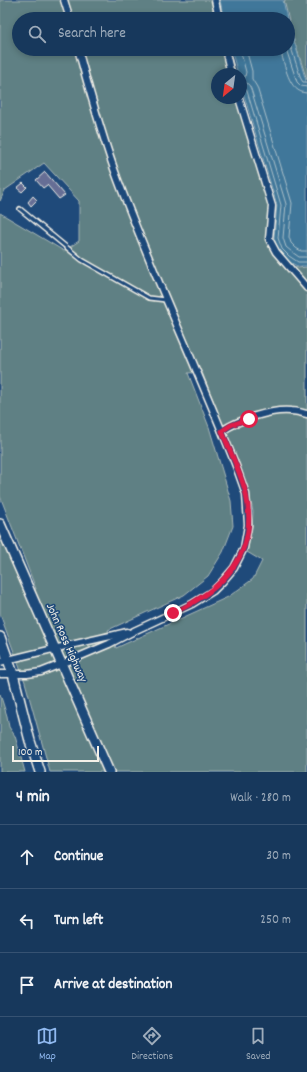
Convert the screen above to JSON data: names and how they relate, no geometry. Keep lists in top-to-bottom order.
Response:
{
  "streets": {
    "main road": ["John Ross Highway"]
  },
  "scale_bar": "100 m",
  "north": "bottom left",
  "page": {
    "search": "Search here",
    "scale": "100 m",
    "heading": ["4 min", "Walk · 280 m"],
    "list": [
      ["Continue", "30 m"],
      ["Turn left", "250 m"],
      "Arrive at destination"
    ],
    "nav": ["Map", "Directions", "Saved"]
  }
}
